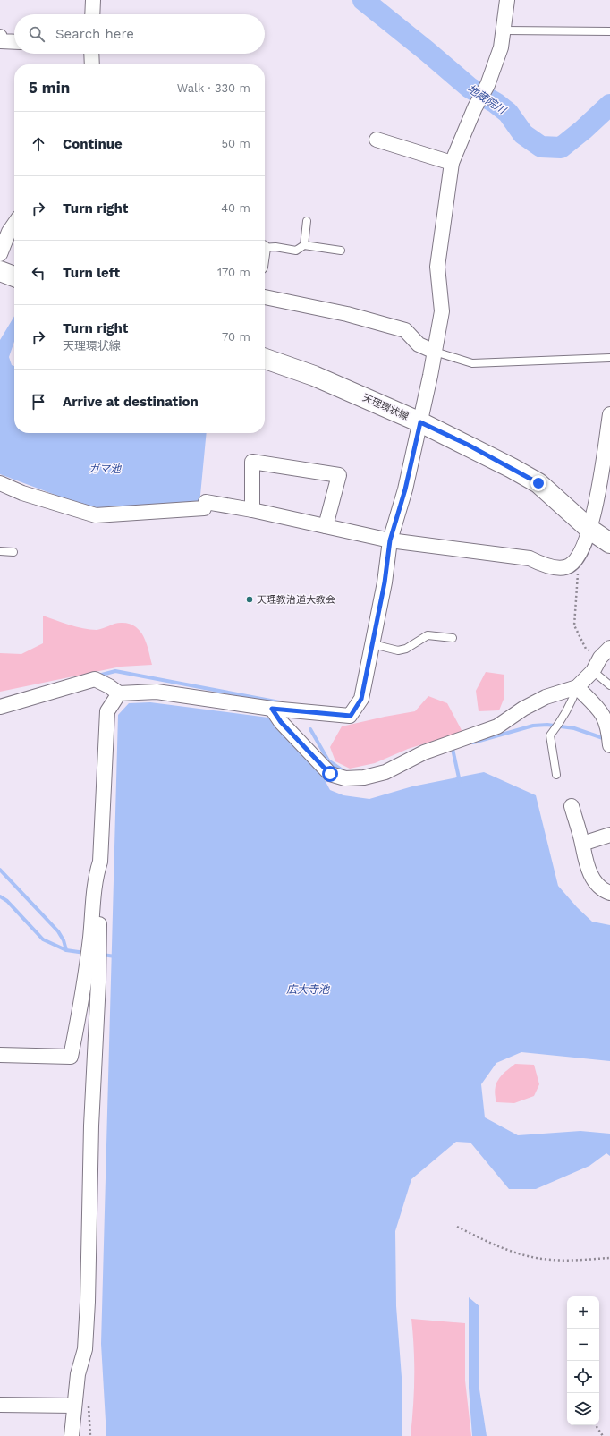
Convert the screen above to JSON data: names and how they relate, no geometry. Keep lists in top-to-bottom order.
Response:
{
  "streets": {
    "main road": ["天理環状線"]
  },
  "water": ["地蔵院川", "ガマ池", "広大寺池"],
  "places": ["天理教治道大教会"],
  "page": {
    "search": "Search here",
    "heading": ["5 min", "Walk · 330 m"],
    "list": [
      ["Continue", "50 m"],
      ["Turn right", "40 m"],
      ["Turn left", "170 m"],
      ["Turn right", "天理環状線", "70 m"],
      "Arrive at destination"
    ],
    "map_buttons": ["+", "−"]
  }
}
